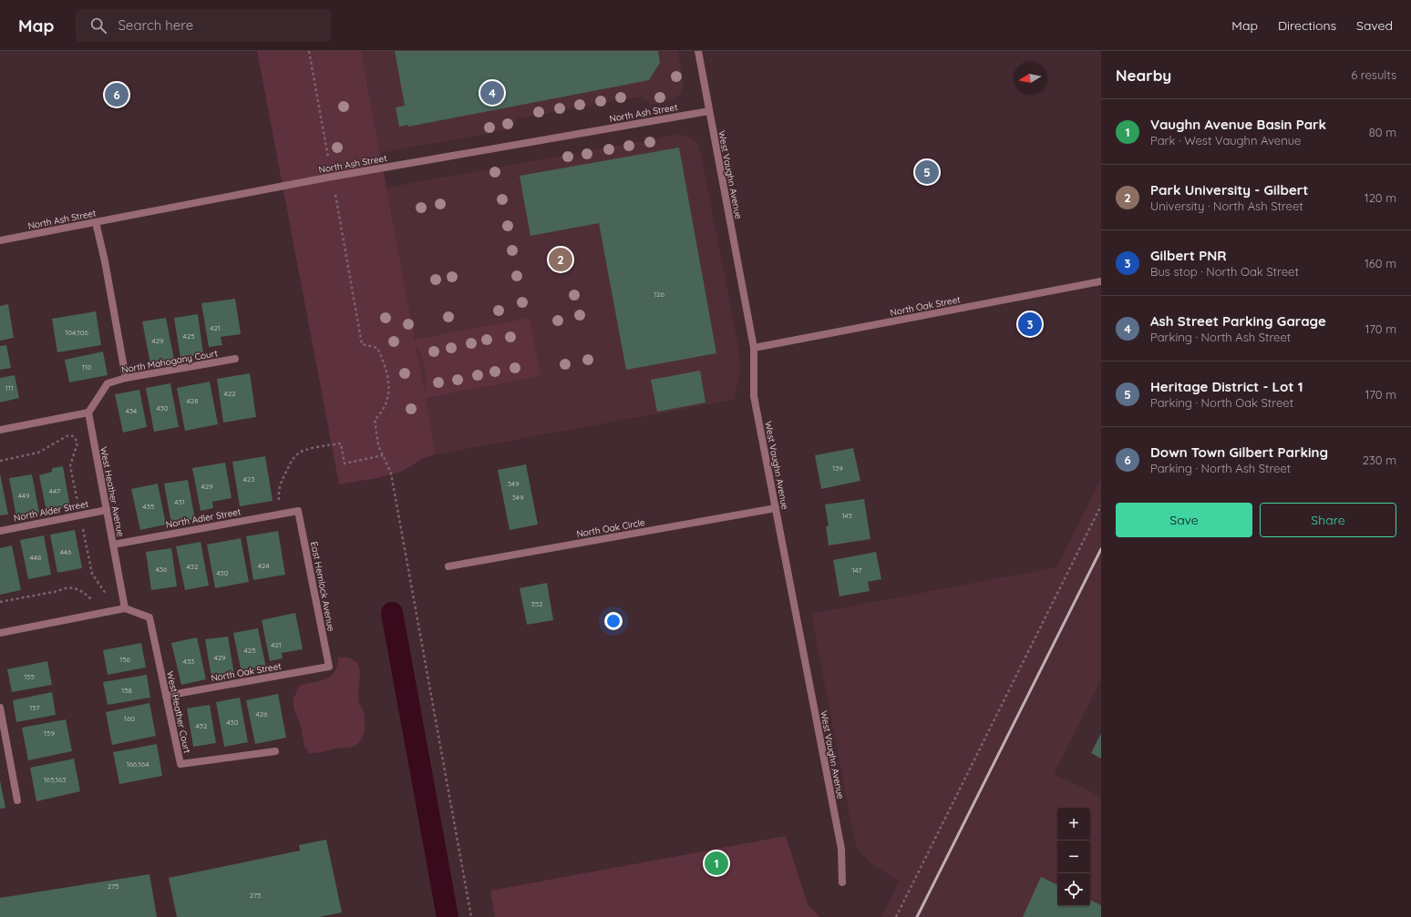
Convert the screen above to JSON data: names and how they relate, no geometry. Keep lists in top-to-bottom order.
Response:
{
  "streets": {
    "street": [
      "North Ash Street",
      "West Vaughn Avenue",
      "North Oak Street",
      "North Mahogany Court",
      "West Heather Avenue",
      "North Alder Street",
      "North Adler Street",
      "North Oak Circle",
      "East Hemlock Avenue",
      "West Heather Court"
    ]
  },
  "crossings": [
    ["North Ash Street", "West Vaughn Avenue"],
    ["West Vaughn Avenue", "North Oak Street"],
    ["West Vaughn Avenue", "North Oak Circle"],
    ["North Oak Street", "East Hemlock Avenue"],
    ["North Oak Street", "West Heather Court"],
    ["North Mahogany Court", "West Heather Avenue"],
    ["West Heather Avenue", "North Alder Street"],
    ["West Heather Avenue", "North Adler Street"],
    ["West Heather Avenue", "West Heather Court"],
    ["North Adler Street", "East Hemlock Avenue"]
  ],
  "house_numbers": [
    "126",
    "421",
    "104;106",
    "425",
    "429",
    "110",
    "111",
    "422",
    "428",
    "430",
    "434",
    "139",
    "423",
    "349",
    "429",
    "447",
    "449",
    "349",
    "431",
    "435",
    "143",
    "446",
    "448",
    "424",
    "432",
    "436",
    "147",
    "430",
    "352",
    "421",
    "425",
    "429",
    "156",
    "433",
    "155",
    "158",
    "157",
    "426",
    "160",
    "430",
    "432",
    "159",
    "166;164",
    "165;163",
    "275",
    "275"
  ],
  "north": "left",
  "page": {
    "header": "Map",
    "search": "Search here",
    "nav": ["Map", "Directions", "Saved"],
    "heading": ["Nearby", "6 results"],
    "pins": [
      "4",
      "6",
      "5",
      "2",
      "3",
      "1"
    ],
    "list": [
      {
        "mark": "1",
        "name": "Vaughn Avenue Basin Park",
        "note": "Park · West Vaughn Avenue",
        "value": "80 m"
      },
      {
        "mark": "2",
        "name": "Park University - Gilbert",
        "note": "University · North Ash Street",
        "value": "120 m"
      },
      {
        "mark": "3",
        "name": "Gilbert PNR",
        "note": "Bus stop · North Oak Street",
        "value": "160 m"
      },
      {
        "mark": "4",
        "name": "Ash Street Parking Garage",
        "note": "Parking · North Ash Street",
        "value": "170 m"
      },
      {
        "mark": "5",
        "name": "Heritage District - Lot 1",
        "note": "Parking · North Oak Street",
        "value": "170 m"
      },
      {
        "mark": "6",
        "name": "Down Town Gilbert Parking",
        "note": "Parking · North Ash Street",
        "value": "230 m"
      }
    ],
    "buttons": ["Save", "Share"],
    "map_buttons": ["+", "−"]
  }
}
